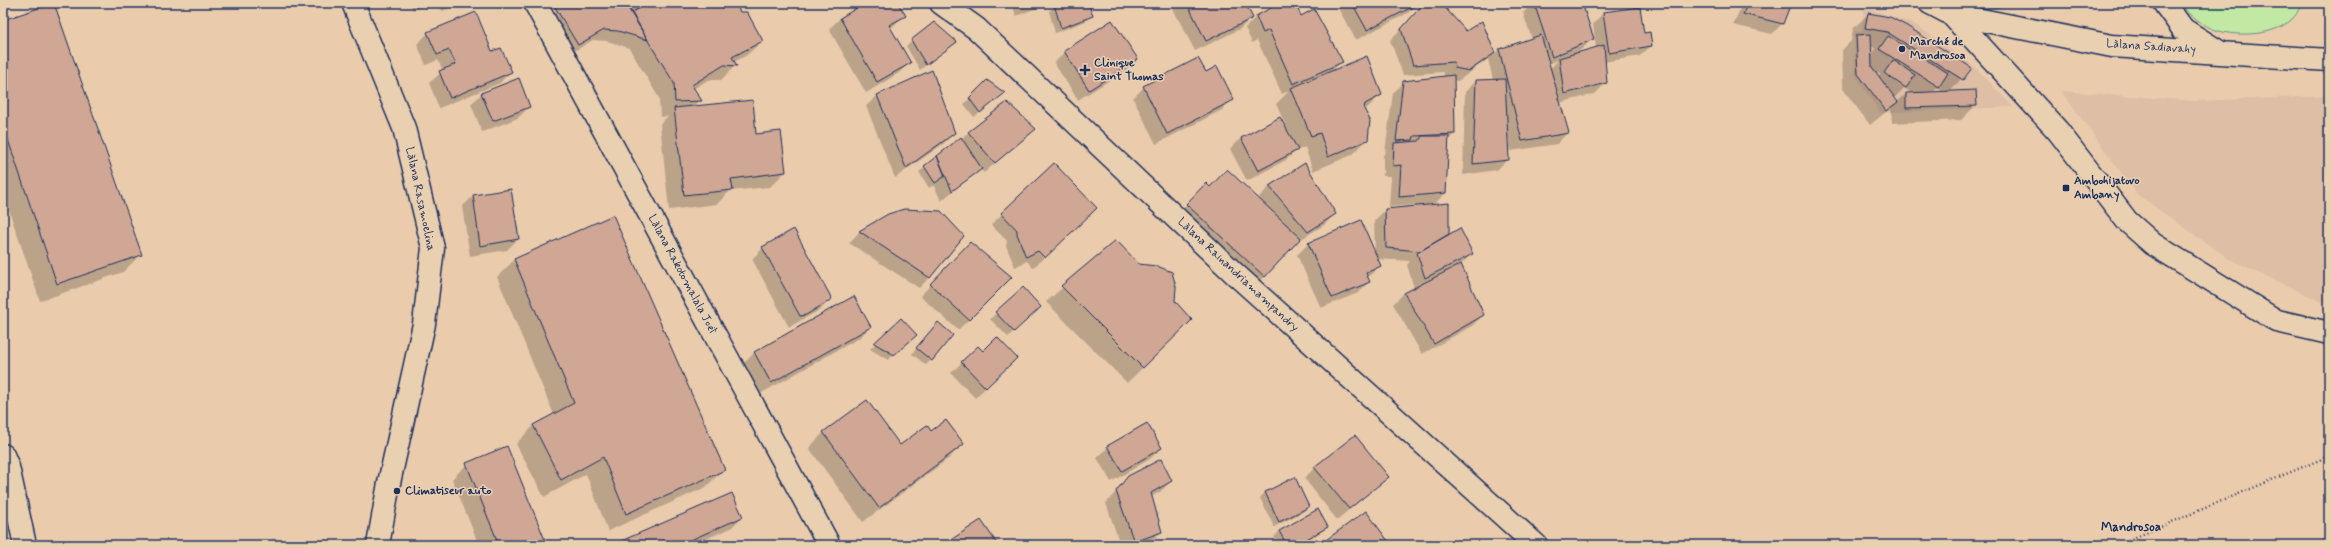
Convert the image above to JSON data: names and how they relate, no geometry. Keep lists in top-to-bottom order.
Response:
{
  "streets": {
    "street": [
      "Làlana Sadiavahy",
      "Làlana Rasamoelina",
      "Làlana Rakotomalala Joël",
      "Làlana Rainandriamampandry"
    ]
  },
  "districts": ["Mandrosoa"],
  "places": {
    "other": ["Marché de Mandrosoa", "Climatiseur auto"],
    "health": ["Clinique Saint Thomas"],
    "transit": ["Ambohijatovo Ambany"]
  }
}
